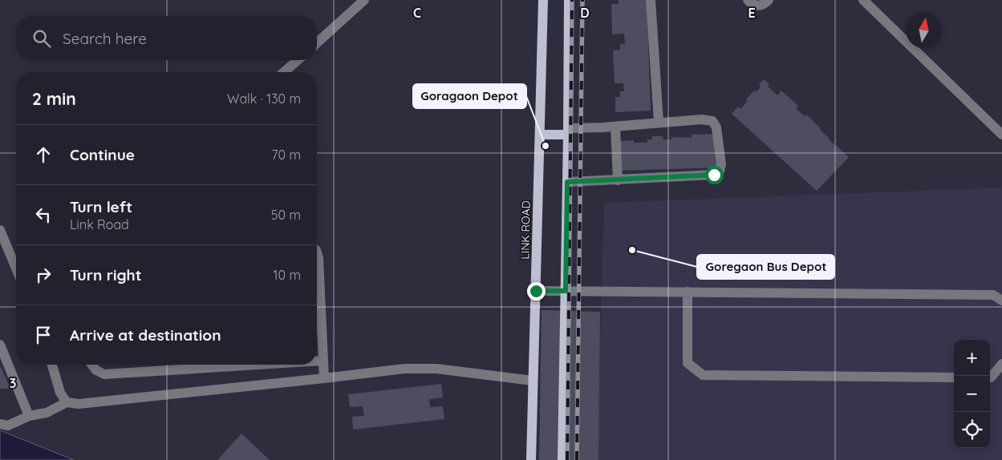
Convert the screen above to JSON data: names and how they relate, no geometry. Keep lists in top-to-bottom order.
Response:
{
  "streets": {
    "main road": ["LINK ROAD"]
  },
  "places": ["Goragaon Depot", "Goregaon Bus Depot"],
  "north": "top",
  "page": {
    "search": "Search here",
    "heading": ["2 min", "Walk · 130 m"],
    "list": [
      ["Continue", "70 m"],
      ["Turn left", "Link Road", "50 m"],
      ["Turn right", "10 m"],
      "Arrive at destination"
    ],
    "map_buttons": ["+", "−"]
  },
  "grid": {
    "columns": ["C", "D", "E"],
    "rows": ["3"]
  }
}
